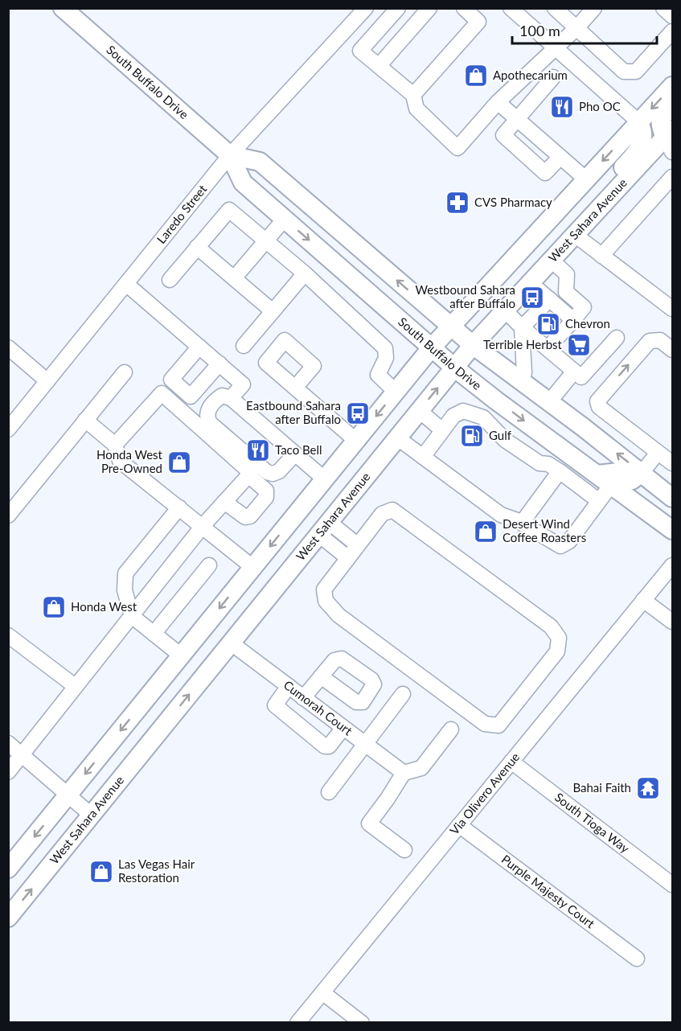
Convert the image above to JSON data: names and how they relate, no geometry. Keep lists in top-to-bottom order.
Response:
{
  "streets": {
    "main road": ["South Buffalo Drive", "West Sahara Avenue"],
    "street": [
      "Laredo Street",
      "Cumorah Court",
      "Via Olivero Avenue",
      "South Tioga Way",
      "Purple Majesty Court"
    ]
  },
  "crossings": [
    ["South Buffalo Drive", "Laredo Street"],
    ["South Buffalo Drive", "West Sahara Avenue"],
    ["West Sahara Avenue", "Cumorah Court"],
    ["Via Olivero Avenue", "South Tioga Way"],
    ["Via Olivero Avenue", "Purple Majesty Court"]
  ],
  "places": {
    "shop": [
      "Apothecarium",
      "Honda West Pre-Owned",
      "Desert Wind Coffee Roasters",
      "Honda West",
      "Las Vegas Hair Restoration"
    ],
    "restaurant": ["Pho OC", "Taco Bell"],
    "pharmacy": ["CVS Pharmacy"],
    "bus stop": ["Westbound Sahara after Buffalo", "Eastbound Sahara after Buffalo"],
    "fuel station": ["Chevron", "Gulf"],
    "supermarket": ["Terrible Herbst"],
    "temple": ["Bahai Faith"]
  },
  "scale_bar": "100 m"
}
